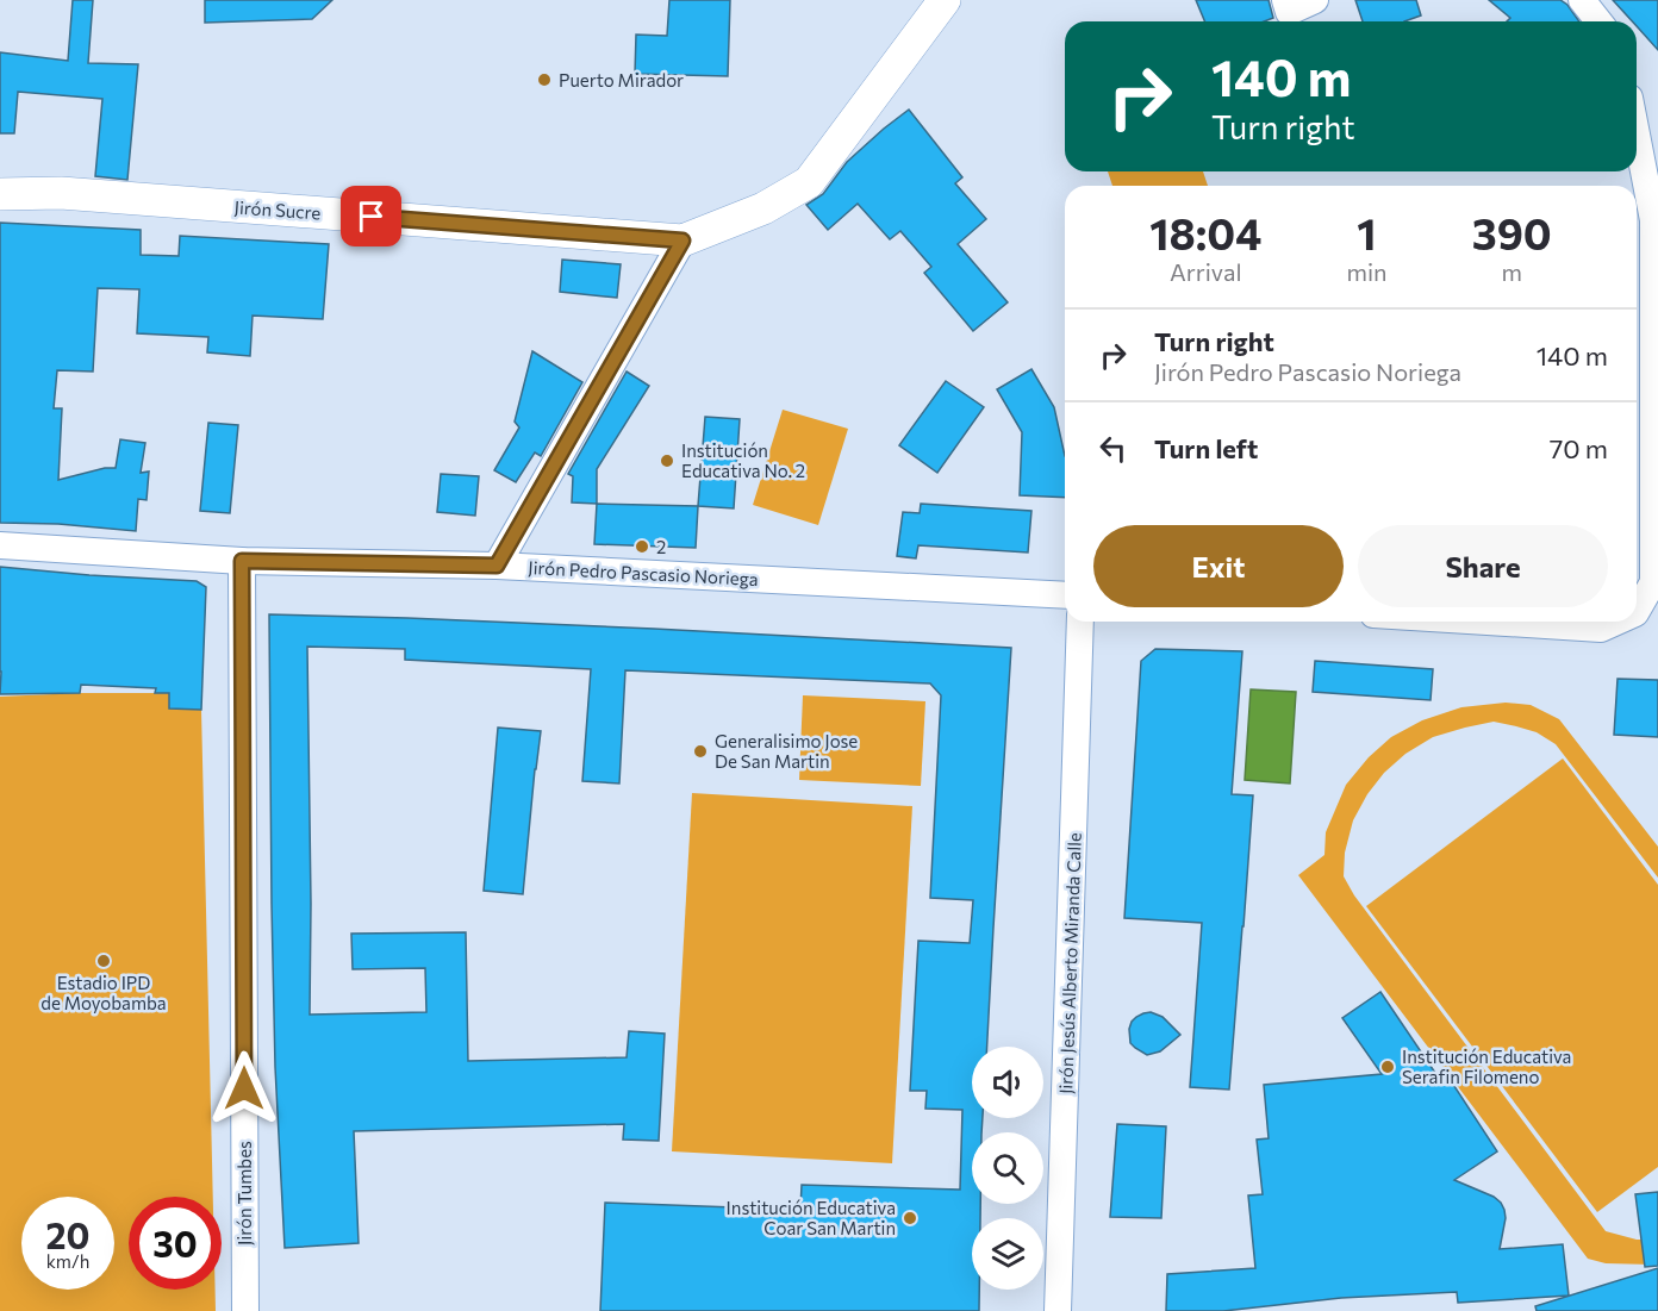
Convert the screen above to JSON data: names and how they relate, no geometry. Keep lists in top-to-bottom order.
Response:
{
  "streets": {
    "street": [
      "Jirón Sucre",
      "Jirón Pedro Pascasio Noriega",
      "Jirón Jesús Alberto Miranda Calle",
      "Jirón Tumbes"
    ]
  },
  "crossings": [
    ["Jirón Pedro Pascasio Noriega", "Jirón Tumbes"]
  ],
  "places": [
    "Puerto Mirador",
    "Institución Educativa No. 2",
    "2",
    "Generalisimo Jose De San Martin",
    "Estadio IPD de Moyobamba",
    "Institución Educativa Serafin Filomeno",
    "Institución Educativa Coar San Martin"
  ],
  "page": {
    "turn": ["140 m", "Turn right"],
    "eta": [
      "18:04",
      "Arrival",
      "1",
      "min",
      "390",
      "m"
    ],
    "list": [
      {
        "name": "Turn right",
        "note": "Jirón Pedro Pascasio Noriega",
        "value": "140 m"
      },
      {
        "name": "Turn left",
        "value": "70 m"
      }
    ],
    "buttons": ["Exit", "Share"],
    "speed": "20 km/h",
    "limit": "30"
  }
}
